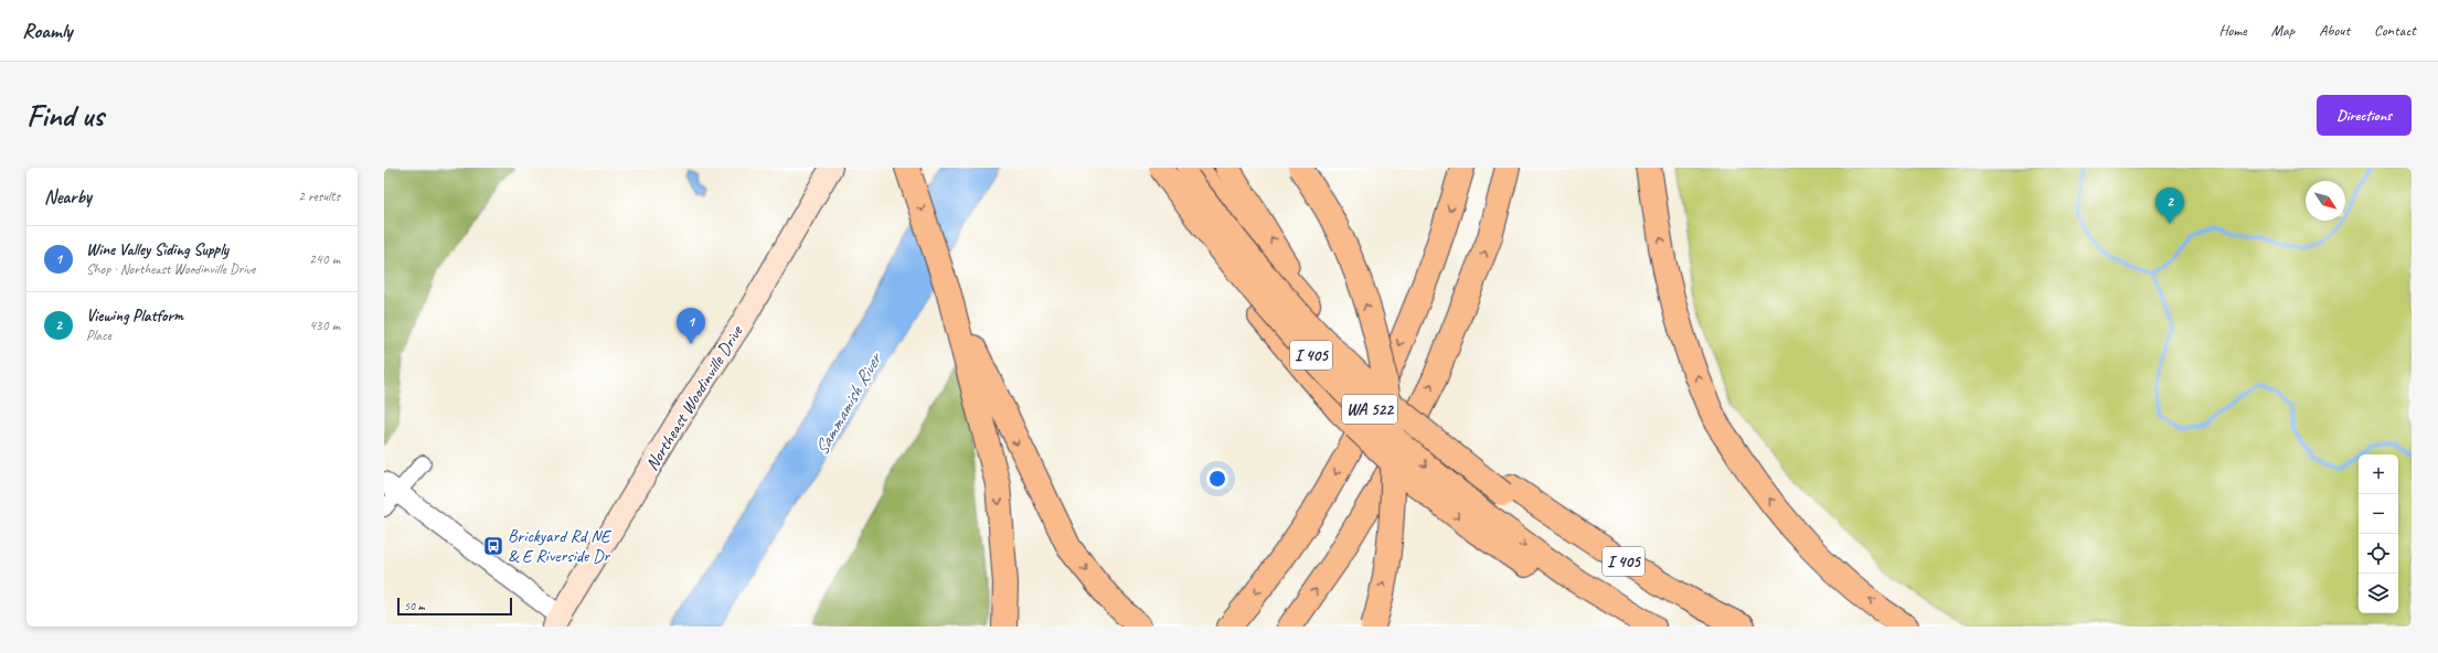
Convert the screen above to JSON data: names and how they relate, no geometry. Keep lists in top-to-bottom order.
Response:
{
  "streets": {
    "highway": ["I 405", "WA 522"],
    "main road": ["Northeast Woodinville Drive"]
  },
  "water": ["Sammamish River"],
  "places": {
    "bus stop": ["Brickyard Rd NE & E Riverside Dr"]
  },
  "scale_bar": "50 m",
  "north": "bottom right",
  "page": {
    "header": "Roamly",
    "nav": [
      "Home",
      "Map",
      "About",
      "Contact"
    ],
    "buttons": "Directions",
    "title": "Find us",
    "heading": ["Nearby", "2 results"],
    "pins": ["2", "1"],
    "list": [
      {
        "mark": "1",
        "name": "Wine Valley Siding Supply",
        "note": "Shop · Northeast Woodinville Drive",
        "value": "240 m"
      },
      {
        "mark": "2",
        "name": "Viewing Platform",
        "note": "Place",
        "value": "430 m"
      }
    ],
    "map_buttons": ["+", "−"],
    "scale": "50 m"
  }
}
